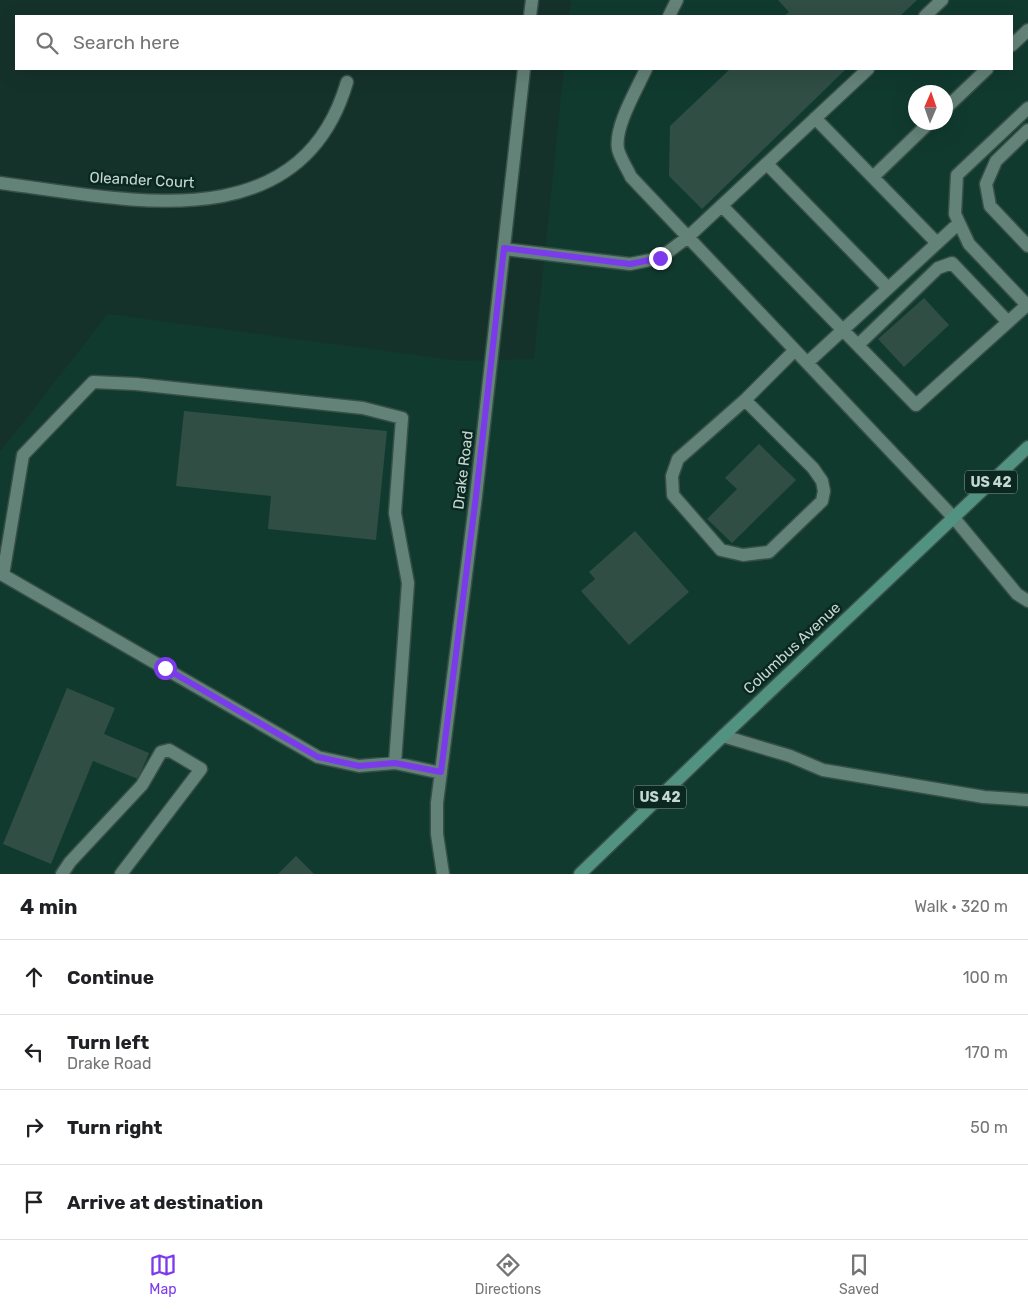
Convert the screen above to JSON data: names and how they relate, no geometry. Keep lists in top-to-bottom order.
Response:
{
  "streets": {
    "main road": ["US 42", "Columbus Avenue"],
    "street": ["Oleander Court", "Drake Road"]
  },
  "north": "top",
  "page": {
    "search": "Search here",
    "heading": ["4 min", "Walk · 320 m"],
    "list": [
      ["Continue", "100 m"],
      ["Turn left", "Drake Road", "170 m"],
      ["Turn right", "50 m"],
      "Arrive at destination"
    ],
    "nav": ["Map", "Directions", "Saved"]
  }
}
